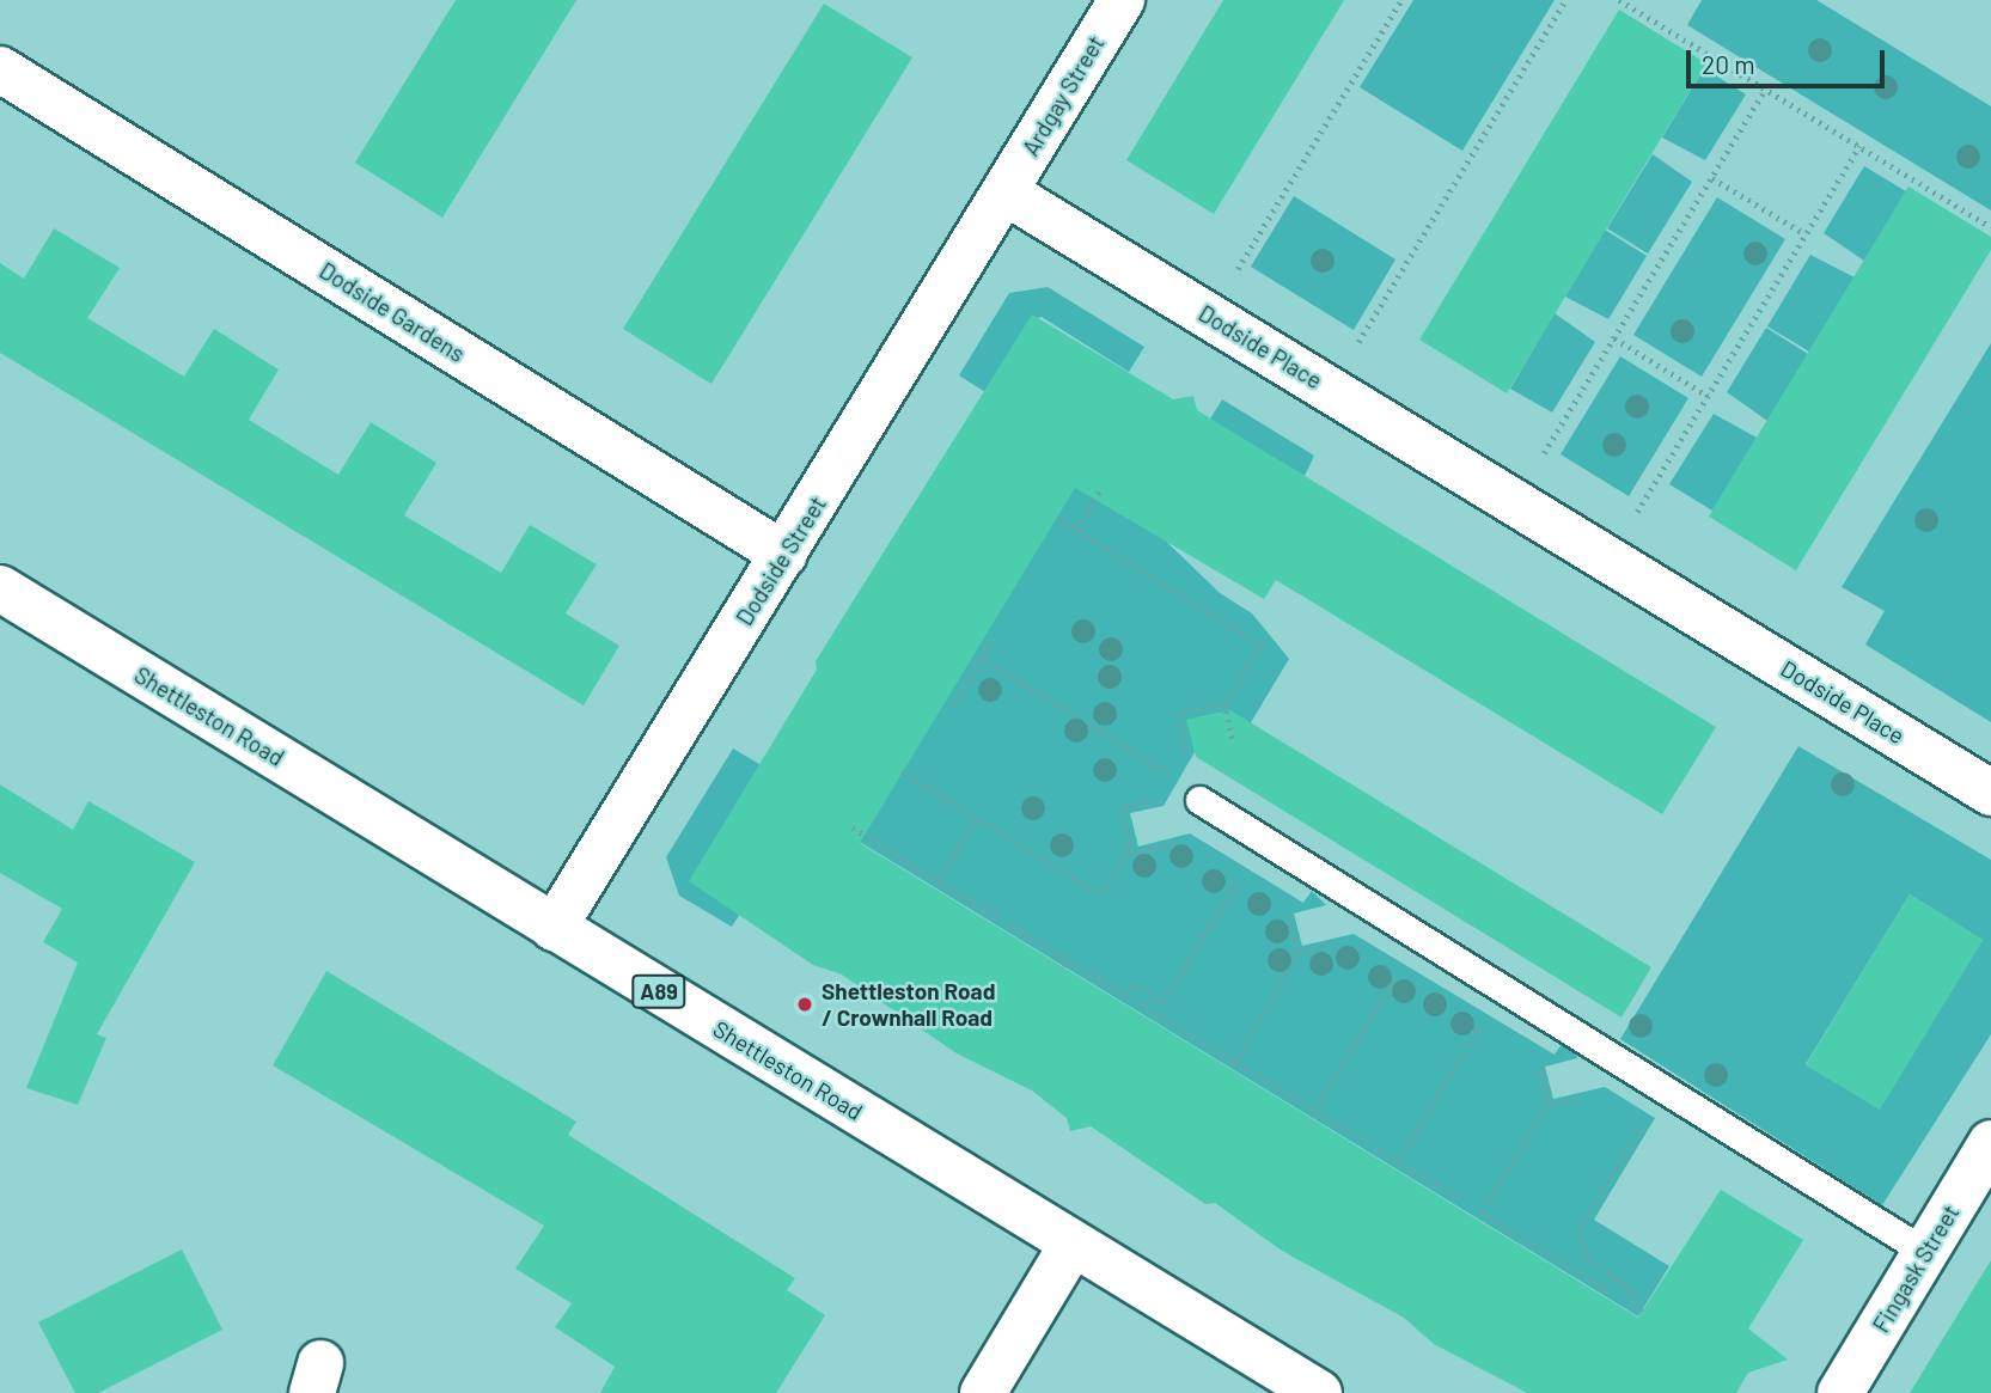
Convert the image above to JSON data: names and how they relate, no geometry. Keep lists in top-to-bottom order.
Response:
{
  "streets": {
    "street": [
      "Ardgay Street",
      "Dodside Gardens",
      "Dodside Place",
      "Dodside Street",
      "Shettleston Road",
      "A89",
      "Fingask Street"
    ]
  },
  "crossings": [
    ["Ardgay Street", "Dodside Place"],
    ["Ardgay Street", "Dodside Street"],
    ["Dodside Gardens", "Dodside Street"],
    ["Dodside Place", "Dodside Street"],
    ["Dodside Street", "Shettleston Road"]
  ],
  "places": ["Shettleston Road / Crownhall Road"],
  "scale_bar": "20 m"
}
